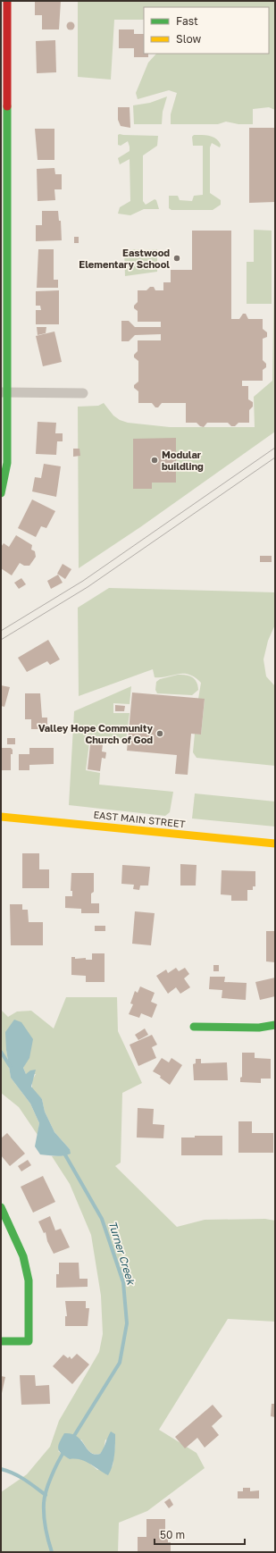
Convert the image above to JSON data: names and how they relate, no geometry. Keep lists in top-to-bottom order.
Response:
{
  "streets": {
    "street": ["EAST MAIN STREET"]
  },
  "water": ["Turner Creek"],
  "places": ["Eastwood Elementary School", "Modular buildling", "Valley Hope Community Church of God"],
  "legend": ["Fast", "Slow"],
  "scale_bar": "50 m"
}
